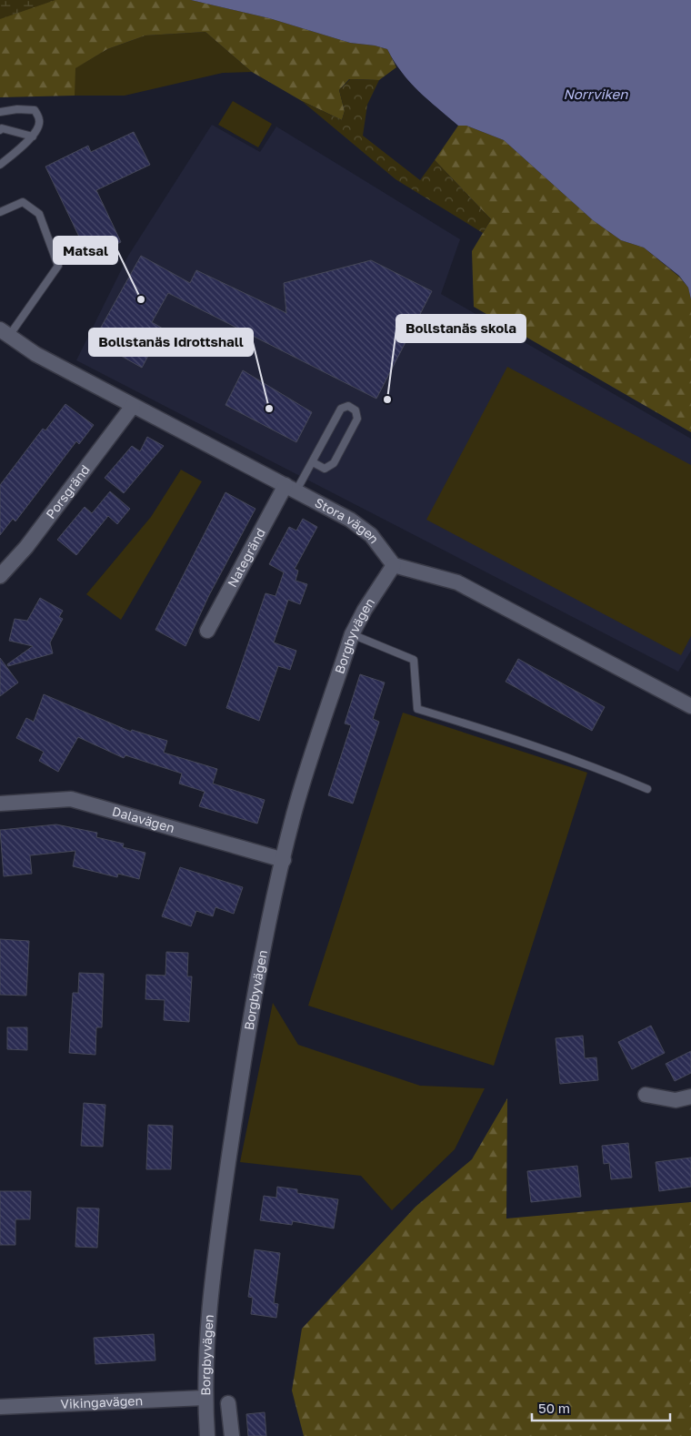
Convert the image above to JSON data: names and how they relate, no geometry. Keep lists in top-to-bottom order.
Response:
{
  "streets": {
    "street": [
      "Porsgränd",
      "Stora vägen",
      "Nategränd",
      "Borgbyvägen",
      "Dalavägen",
      "Vikingavägen"
    ]
  },
  "crossings": [
    ["Porsgränd", "Stora vägen"],
    ["Stora vägen", "Nategränd"],
    ["Stora vägen", "Borgbyvägen"],
    ["Borgbyvägen", "Dalavägen"],
    ["Borgbyvägen", "Vikingavägen"]
  ],
  "water": ["Norrviken"],
  "places": ["Matsal", "Bollstanäs skola", "Bollstanäs Idrottshall"],
  "scale_bar": "50 m"
}
